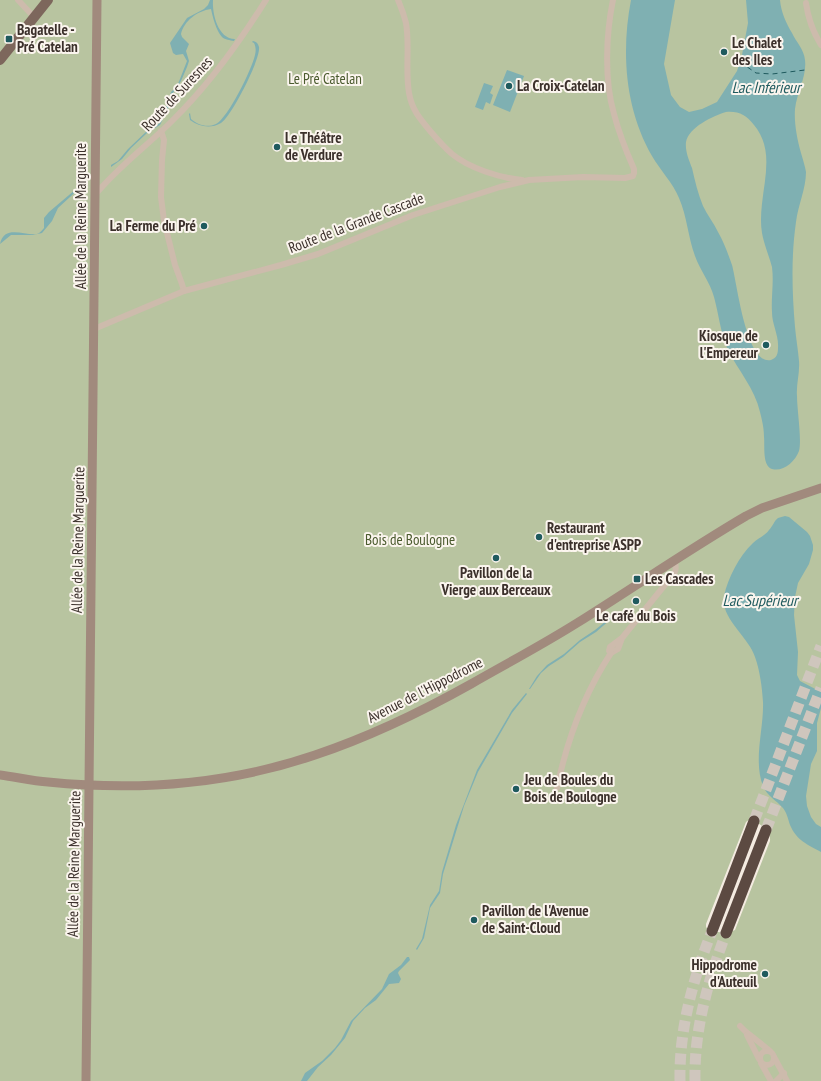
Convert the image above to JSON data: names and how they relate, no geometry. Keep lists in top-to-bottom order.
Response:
{
  "streets": {
    "main road": ["Allée de la Reine Marguerite", "Avenue de l'Hippodrome"],
    "street": ["Route de Suresnes", "Route de la Grande Cascade"]
  },
  "crossings": [
    ["Route de Suresnes", "Allée de la Reine Marguerite"],
    ["Allée de la Reine Marguerite", "Route de la Grande Cascade"],
    ["Allée de la Reine Marguerite", "Avenue de l'Hippodrome"]
  ],
  "water": ["Lac Inférieur", "Lac Supérieur"],
  "parks": ["Le Pré Catelan", "Bois de Boulogne"],
  "places": {
    "transit": ["Bagatelle - Pré Catelan", "Les Cascades"],
    "other": [
      "Le Chalet des Iles",
      "La Croix-Catelan",
      "Le Théâtre de Verdure",
      "La Ferme du Pré",
      "Kiosque de l'Empereur",
      "Restaurant d'entreprise ASPP",
      "Pavillon de la Vierge aux Berceaux",
      "Le café du Bois",
      "Jeu de Boules du Bois de Boulogne",
      "Pavillon de l'Avenue de Saint-Cloud",
      "Hippodrome d'Auteuil"
    ]
  }
}
